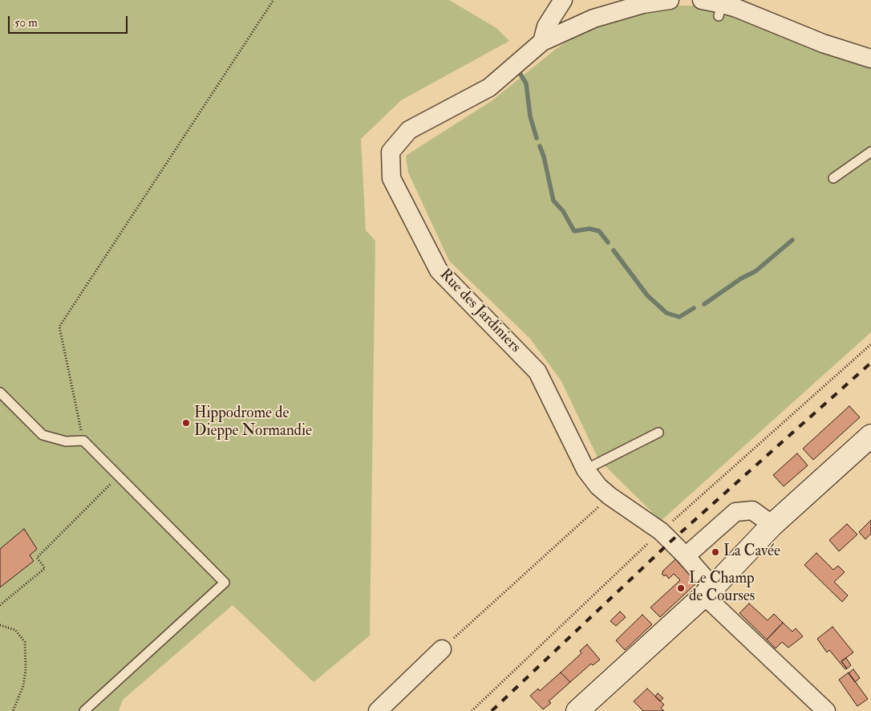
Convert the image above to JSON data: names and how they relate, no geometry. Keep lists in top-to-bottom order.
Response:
{
  "streets": {
    "street": ["Rue des Jardiniers"]
  },
  "places": ["Hippodrome de Dieppe Normandie", "La Cavée", "Le Champ de Courses"],
  "scale_bar": "50 m"
}
